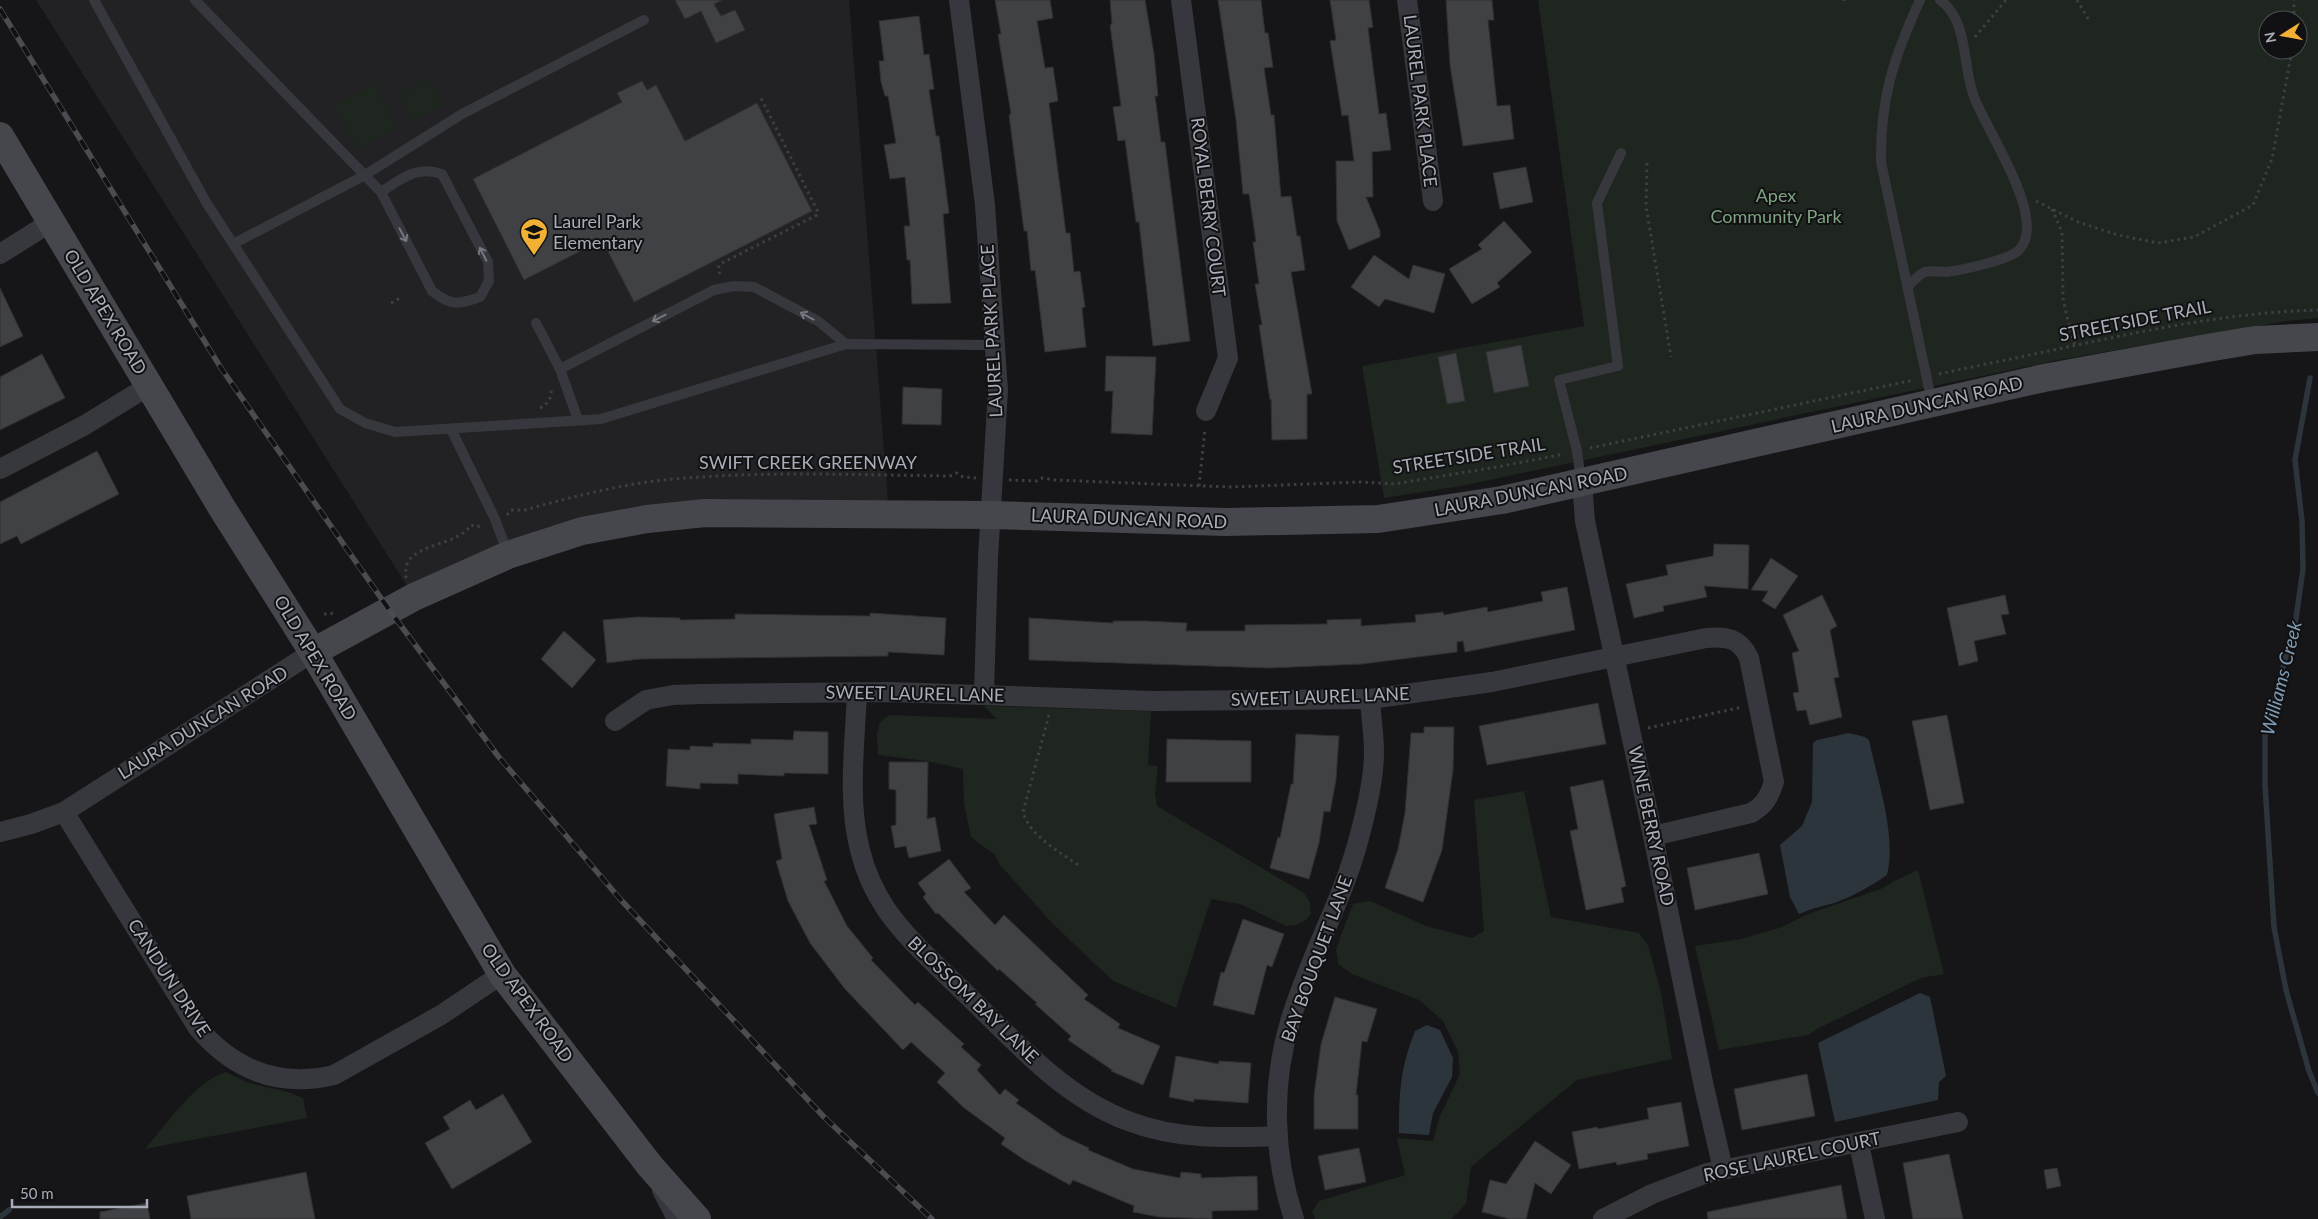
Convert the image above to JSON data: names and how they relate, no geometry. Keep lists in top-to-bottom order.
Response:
{
  "streets": {
    "street": [
      "LAUREL PARK PLACE",
      "ROYAL BERRY COURT",
      "OLD APEX ROAD",
      "LAURA DUNCAN ROAD",
      "SWEET LAUREL LANE",
      "WINE BERRY ROAD",
      "BAY BOUQUET LANE",
      "CANDUN DRIVE",
      "BLOSSOM BAY LANE",
      "ROSE LAUREL COURT"
    ],
    "path": ["STREETSIDE TRAIL", "SWIFT CREEK GREENWAY"]
  },
  "crossings": [
    ["LAUREL PARK PLACE", "LAURA DUNCAN ROAD"],
    ["LAUREL PARK PLACE", "SWEET LAUREL LANE"],
    ["OLD APEX ROAD", "LAURA DUNCAN ROAD"],
    ["OLD APEX ROAD", "CANDUN DRIVE"],
    ["LAURA DUNCAN ROAD", "WINE BERRY ROAD"],
    ["LAURA DUNCAN ROAD", "CANDUN DRIVE"],
    ["SWEET LAUREL LANE", "WINE BERRY ROAD"],
    ["SWEET LAUREL LANE", "BAY BOUQUET LANE"],
    ["SWEET LAUREL LANE", "BLOSSOM BAY LANE"],
    ["WINE BERRY ROAD", "ROSE LAUREL COURT"],
    ["BAY BOUQUET LANE", "BLOSSOM BAY LANE"]
  ],
  "water": ["Williams Creek"],
  "parks": ["Apex Community Park"],
  "places": {
    "school or university": ["Laurel Park Elementary"]
  },
  "scale_bar": "50 m",
  "north": "left"
}
